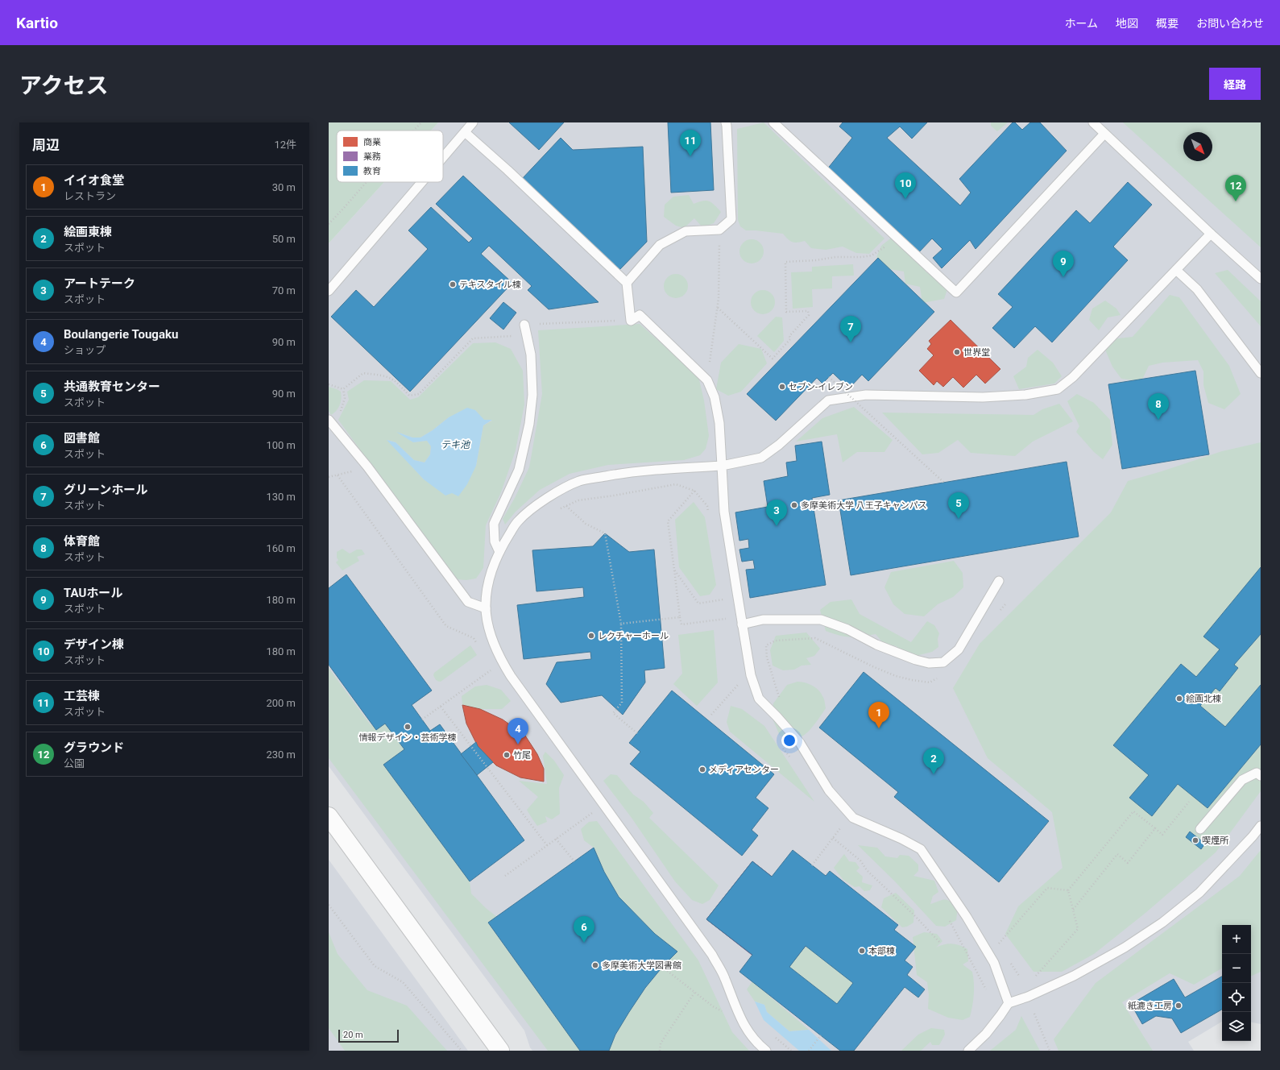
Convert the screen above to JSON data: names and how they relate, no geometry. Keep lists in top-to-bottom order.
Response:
{
  "water": ["テキ池"],
  "places": [
    "テキスタイル棟",
    "世界堂",
    "セブン-イレブン",
    "多摩美術大学 八王子キャンパス",
    "レクチャーホール",
    "絵画北棟",
    "情報デザイン・芸術学棟",
    "竹尾",
    "メディアセンター",
    "喫煙所",
    "本部棟",
    "多摩美術大学図書館",
    "紙漉き工房"
  ],
  "legend": ["商業", "業務", "教育"],
  "scale_bar": "20 m",
  "north": "bottom right",
  "page": {
    "header": "Kartio",
    "nav": [
      "ホーム",
      "地図",
      "概要",
      "お問い合わせ"
    ],
    "title": "アクセス",
    "buttons": "経路",
    "heading": ["周辺", "12件"],
    "pins": [
      "11",
      "10",
      "12",
      "9",
      "7",
      "8",
      "5",
      "3",
      "1",
      "4",
      "2",
      "6"
    ],
    "list": [
      {
        "mark": "1",
        "name": "イイオ食堂",
        "note": "レストラン",
        "value": "30 m"
      },
      {
        "mark": "2",
        "name": "絵画東棟",
        "note": "スポット",
        "value": "50 m"
      },
      {
        "mark": "3",
        "name": "アートテーク",
        "note": "スポット",
        "value": "70 m"
      },
      {
        "mark": "4",
        "name": "Boulangerie Tougaku",
        "note": "ショップ",
        "value": "90 m"
      },
      {
        "mark": "5",
        "name": "共通教育センター",
        "note": "スポット",
        "value": "90 m"
      },
      {
        "mark": "6",
        "name": "図書館",
        "note": "スポット",
        "value": "100 m"
      },
      {
        "mark": "7",
        "name": "グリーンホール",
        "note": "スポット",
        "value": "130 m"
      },
      {
        "mark": "8",
        "name": "体育館",
        "note": "スポット",
        "value": "160 m"
      },
      {
        "mark": "9",
        "name": "TAUホール",
        "note": "スポット",
        "value": "180 m"
      },
      {
        "mark": "10",
        "name": "デザイン棟",
        "note": "スポット",
        "value": "180 m"
      },
      {
        "mark": "11",
        "name": "工芸棟",
        "note": "スポット",
        "value": "200 m"
      },
      {
        "mark": "12",
        "name": "グラウンド",
        "note": "公園",
        "value": "230 m"
      }
    ],
    "map_buttons": ["+", "−"],
    "scale": "20 m"
  }
}
